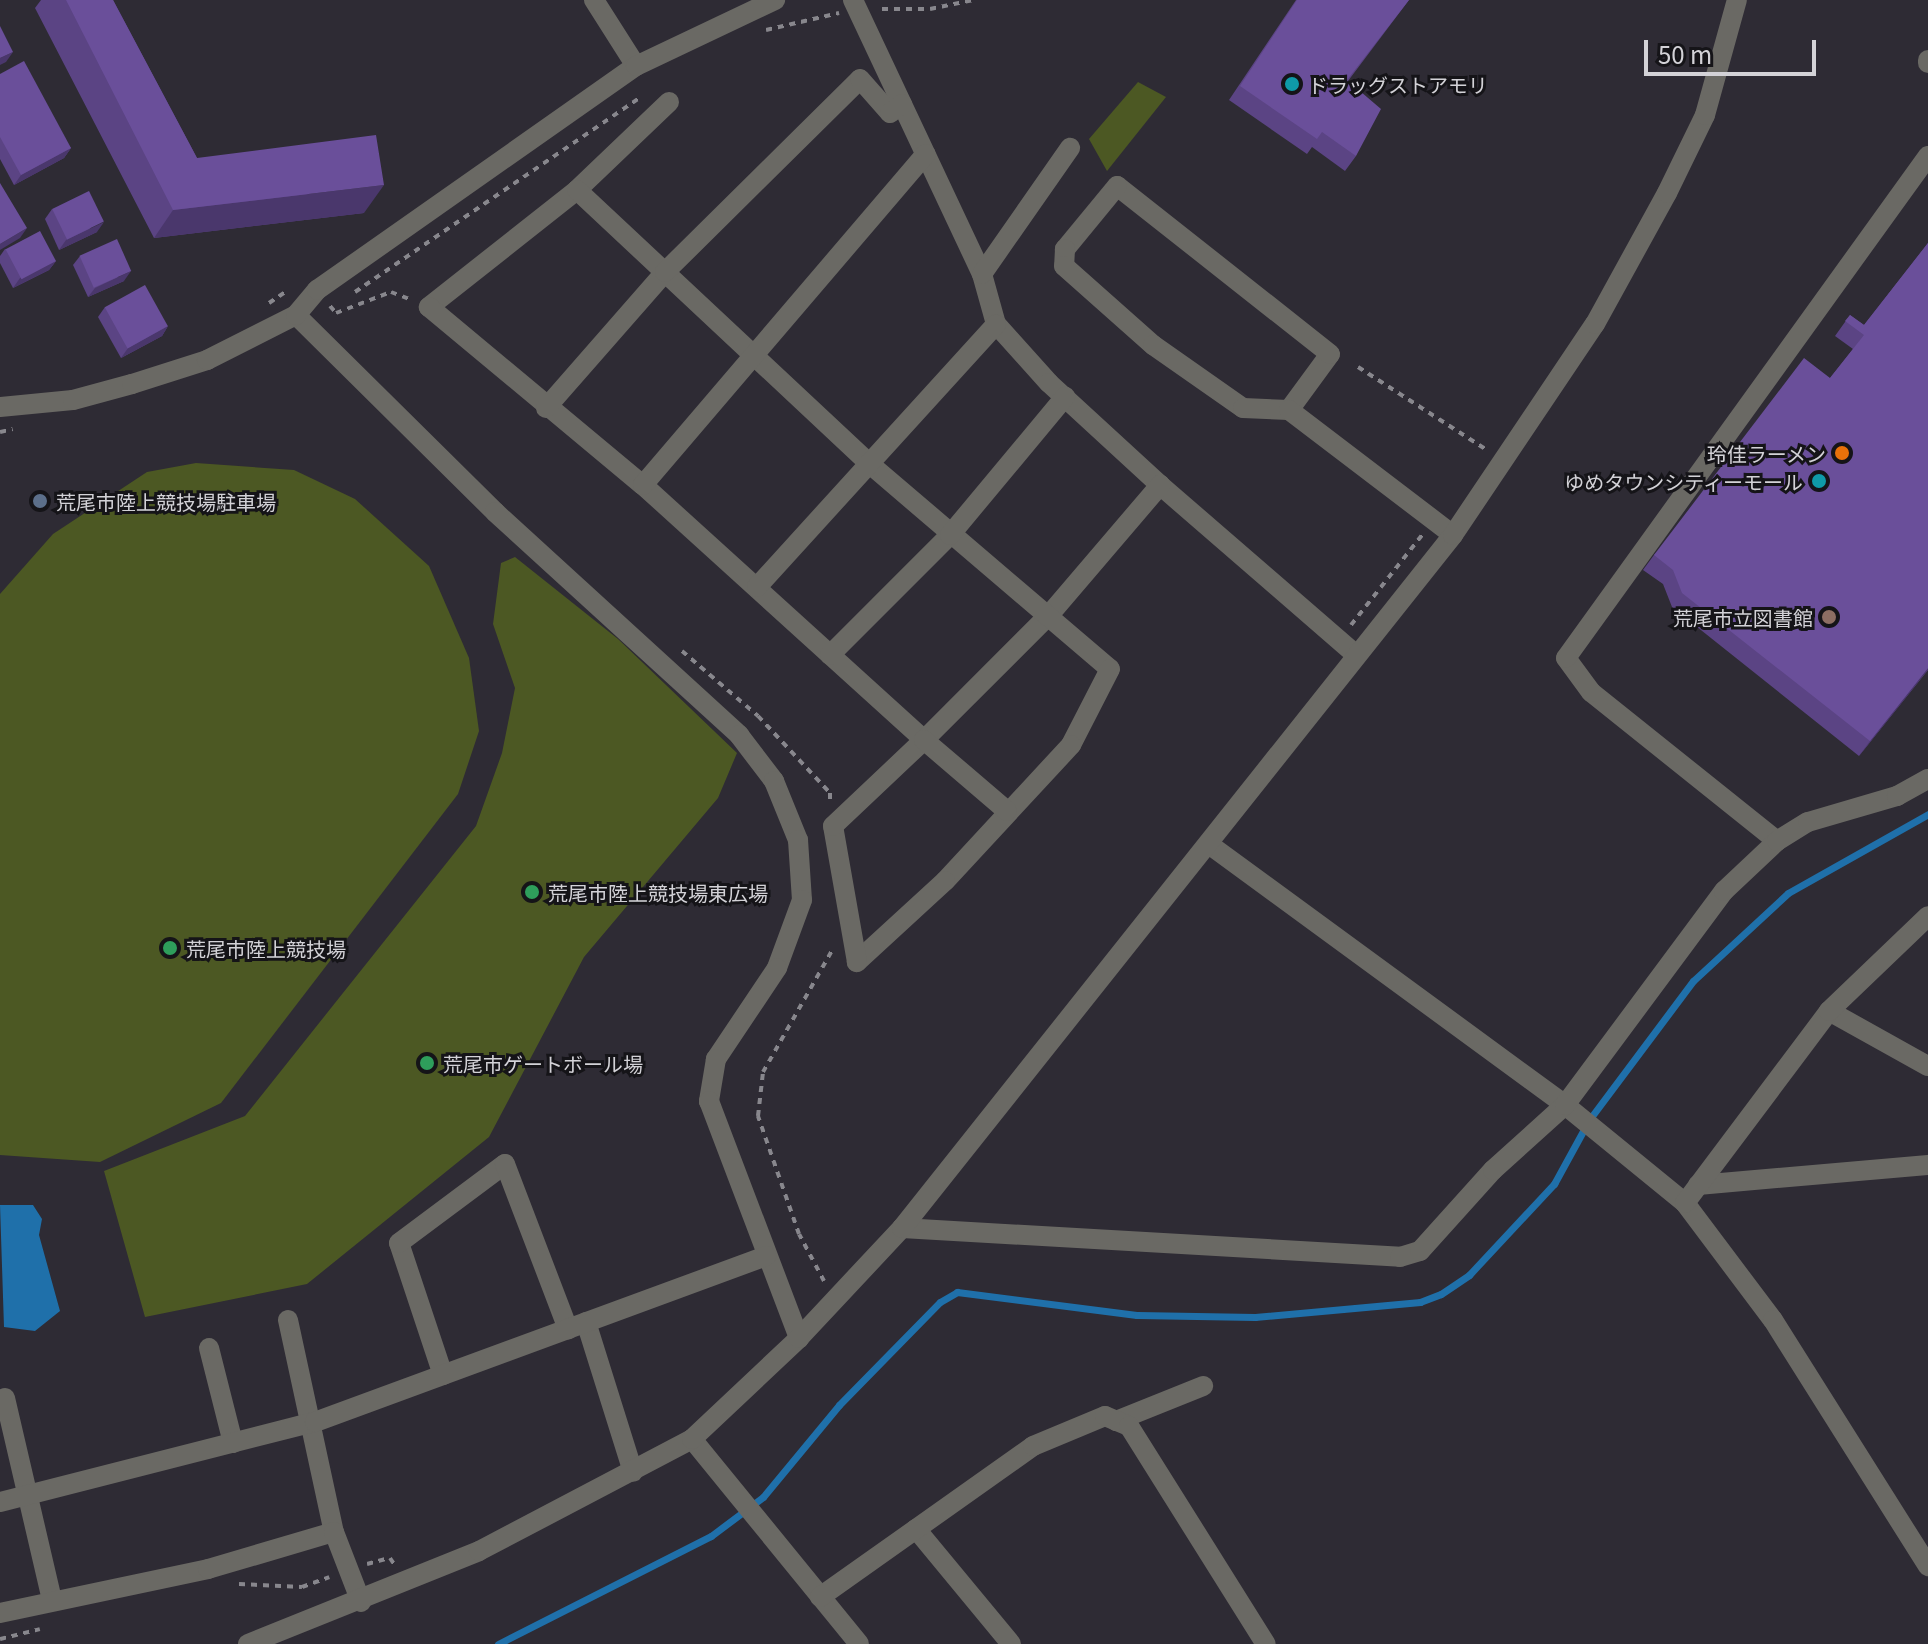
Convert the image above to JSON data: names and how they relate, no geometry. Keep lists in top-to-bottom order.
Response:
{
  "places": [
    "ドラッグストアモリ",
    "玲佳ラーメン",
    "ゆめタウンシティーモール",
    "荒尾市陸上競技場駐車場",
    "荒尾市立図書館",
    "荒尾市陸上競技場東広場",
    "荒尾市陸上競技場",
    "荒尾市ゲートボール場"
  ],
  "scale_bar": "50 m"
}
